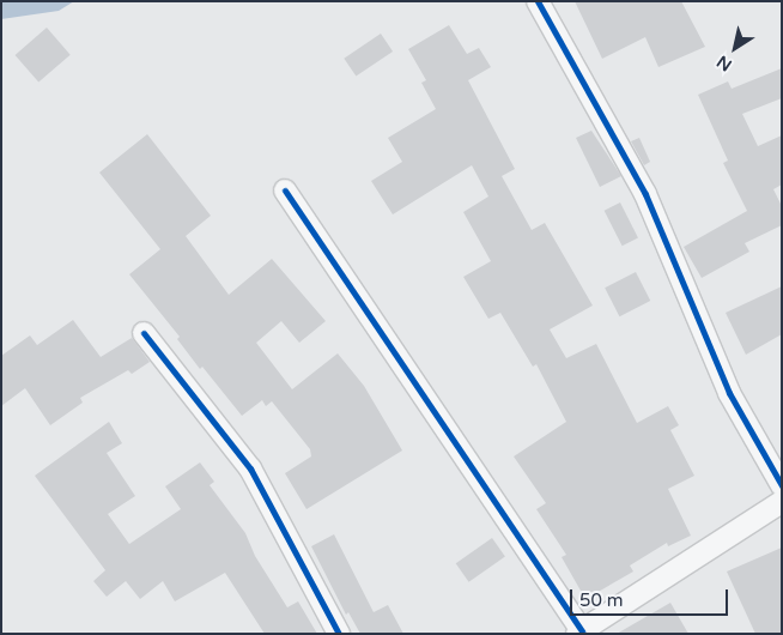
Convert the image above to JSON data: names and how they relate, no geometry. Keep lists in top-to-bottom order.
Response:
{
  "scale_bar": "50 m",
  "north": "bottom left"
}
